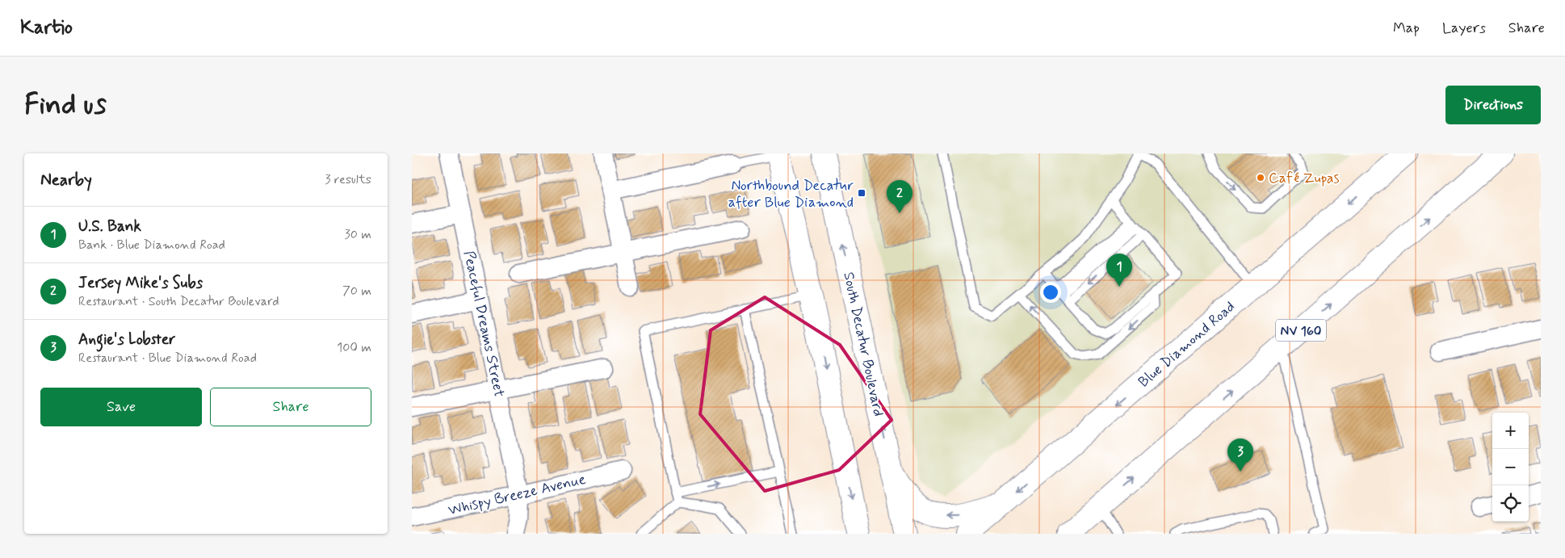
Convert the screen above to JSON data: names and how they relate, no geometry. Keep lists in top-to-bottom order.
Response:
{
  "streets": {
    "main road": ["NV 160", "South Decatur Boulevard", "Blue Diamond Road"],
    "street": ["Peaceful Dreams Street", "Whispy Breeze Avenue"]
  },
  "crossings": [
    ["Peaceful Dreams Street", "Whispy Breeze Avenue"]
  ],
  "places": {
    "other": ["Café Zupas"],
    "transit": ["Northbound Decatur after Blue Diamond"]
  },
  "page": {
    "header": "Kartio",
    "nav": ["Map", "Layers", "Share"],
    "buttons": [
      "Directions",
      ["Save", "Share"]
    ],
    "title": "Find us",
    "heading": ["Nearby", "3 results"],
    "pins": ["2", "1", "3"],
    "list": [
      {
        "mark": "1",
        "name": "U.S. Bank",
        "note": "Bank · Blue Diamond Road",
        "value": "30 m"
      },
      {
        "mark": "2",
        "name": "Jersey Mike's Subs",
        "note": "Restaurant · South Decatur Boulevard",
        "value": "70 m"
      },
      {
        "mark": "3",
        "name": "Angie's Lobster",
        "note": "Restaurant · Blue Diamond Road",
        "value": "100 m"
      }
    ],
    "map_buttons": ["+", "−"]
  }
}
